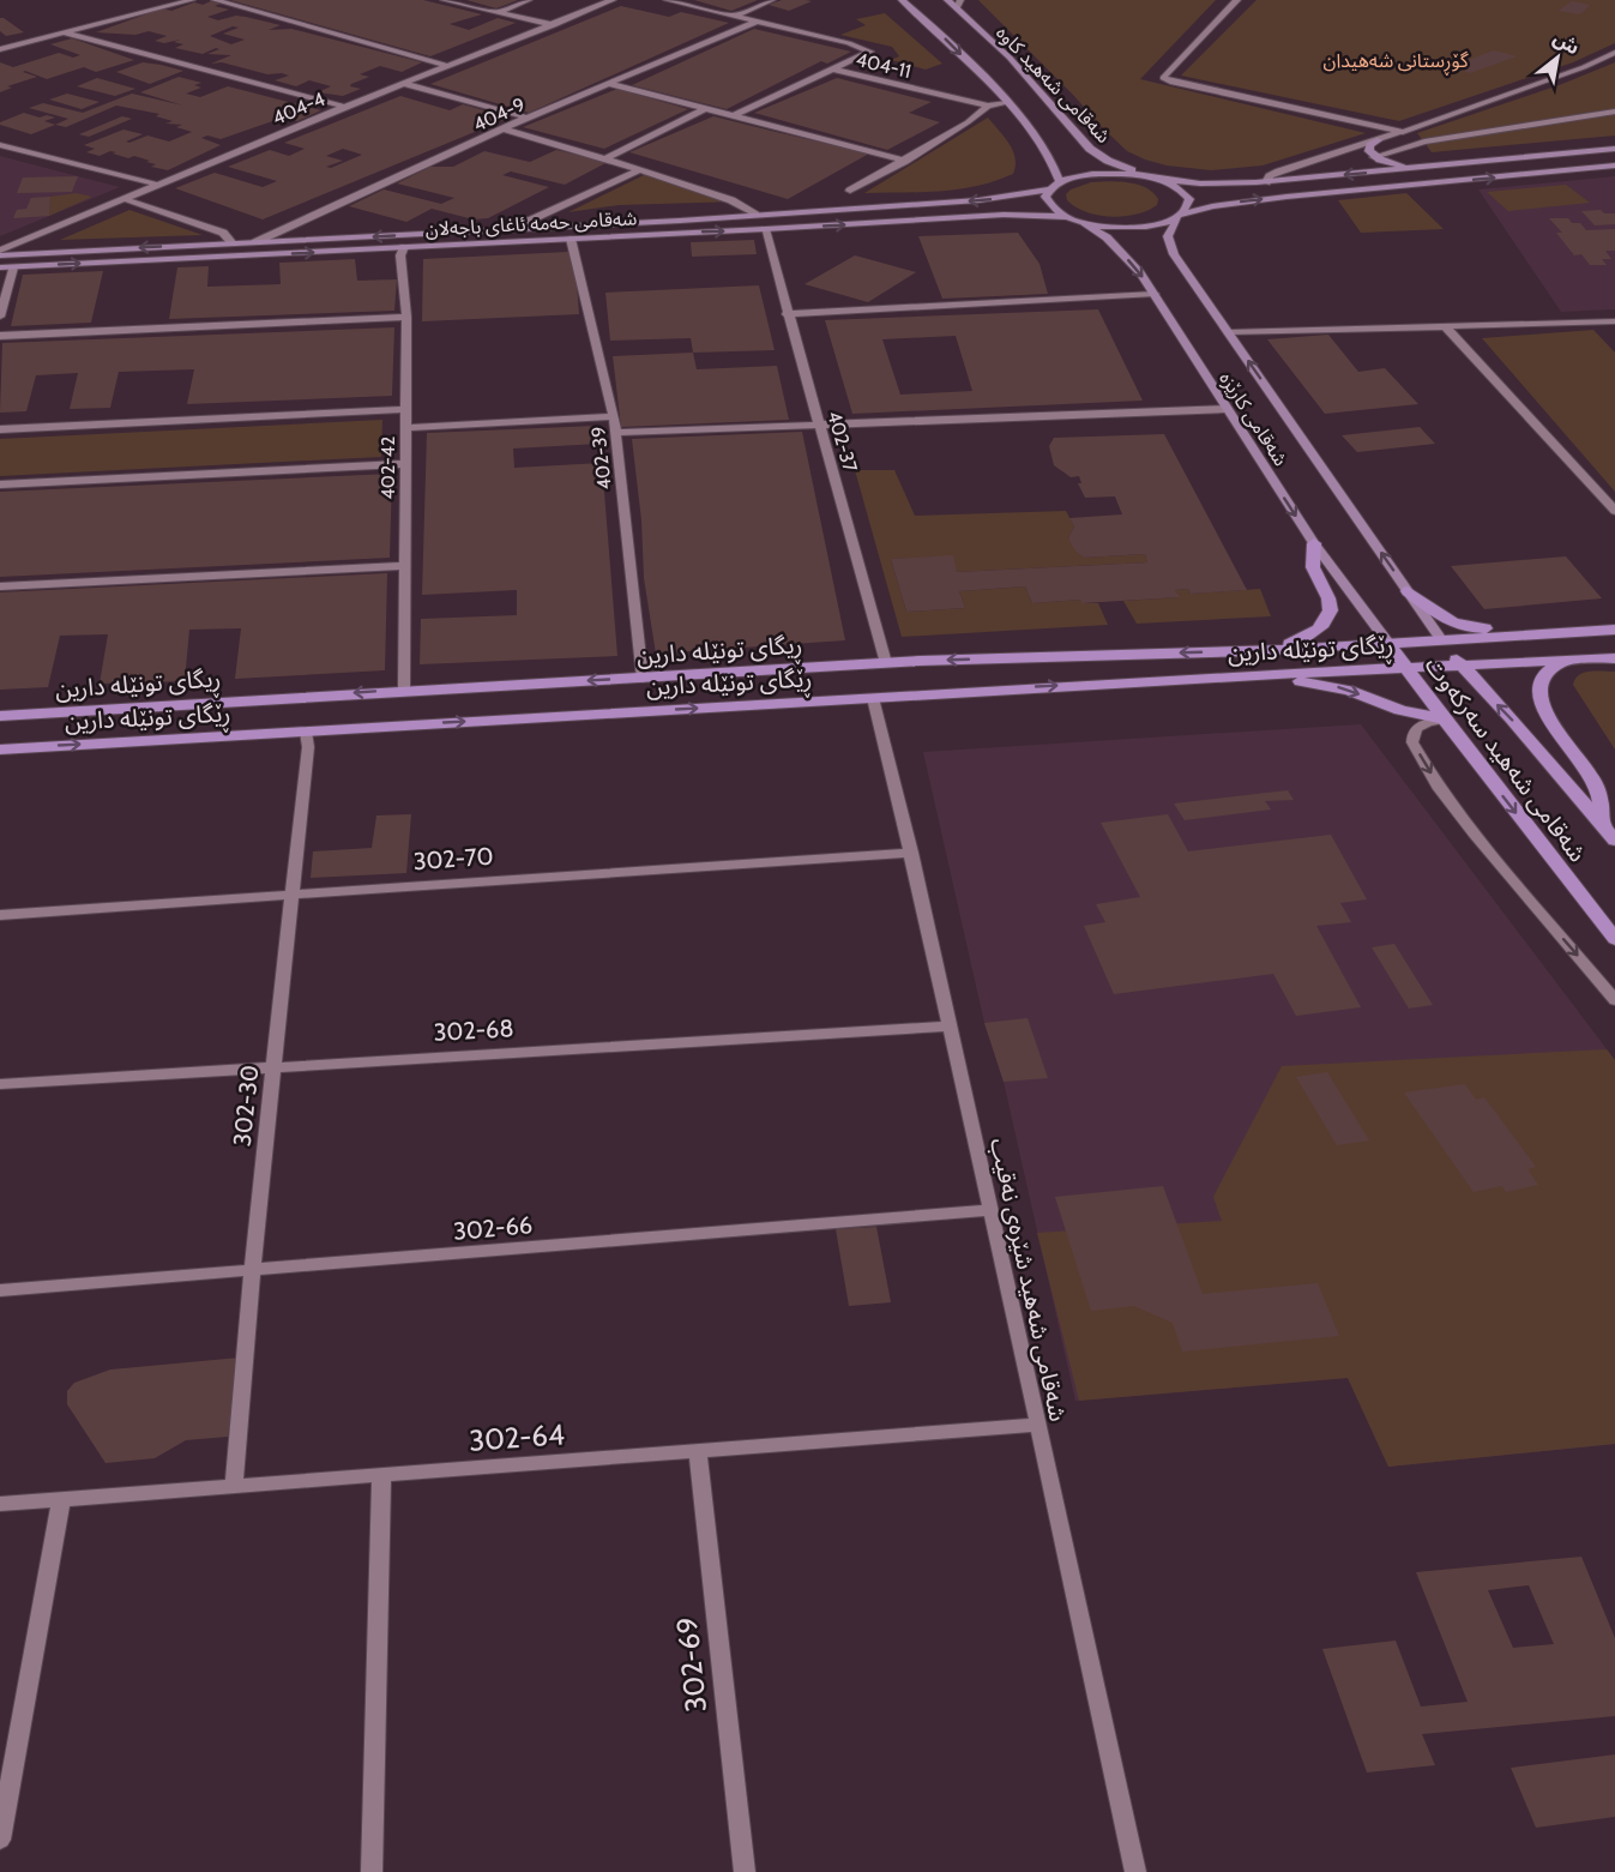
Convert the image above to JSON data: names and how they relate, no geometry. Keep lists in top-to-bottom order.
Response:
{
  "streets": {
    "main road": [
      "شەقامی شەهید کاوە",
      "شەقامی حەمە ئاغای باجەلان",
      "شەقامی کارێزە",
      "ڕێگای تونێلە دارین",
      "ڕیگای تونێلە دارین",
      "شەقامی شەهید سەرکەوت"
    ],
    "street": [
      "404-11",
      "404-4",
      "404-9",
      "402-37",
      "402-39",
      "402-42",
      "302-70",
      "302-68",
      "302-30",
      "302-66",
      "شەقامی شەهید شێرەی نەقیب",
      "302-64",
      "302-69"
    ]
  },
  "crossings": [
    ["404-11", "شەقامی شەهید کاوە"],
    ["404-11", "404-9"],
    ["404-4", "شەقامی حەمە ئاغای باجەلان"],
    ["404-9", "شەقامی حەمە ئاغای باجەلان"],
    ["شەقامی حەمە ئاغای باجەلان", "شەقامی کارێزە"],
    ["شەقامی حەمە ئاغای باجەلان", "402-37"],
    ["شەقامی حەمە ئاغای باجەلان", "402-39"],
    ["شەقامی حەمە ئاغای باجەلان", "402-42"],
    ["شەقامی کارێزە", "ڕیگای تونێلە دارین"],
    ["شەقامی کارێزە", "شەقامی شەهید سەرکەوت"],
    ["402-37", "ڕیگای تونێلە دارین"],
    ["402-39", "ڕیگای تونێلە دارین"],
    ["402-42", "ڕیگای تونێلە دارین"],
    ["ڕێگای تونێلە دارین", "شەقامی شەهید سەرکەوت"],
    ["ڕێگای تونێلە دارین", "302-30"],
    ["ڕێگای تونێلە دارین", "شەقامی شەهید شێرەی نەقیب"],
    ["ڕیگای تونێلە دارین", "شەقامی شەهید سەرکەوت"],
    ["302-70", "302-30"],
    ["302-70", "شەقامی شەهید شێرەی نەقیب"],
    ["302-68", "302-30"],
    ["302-68", "شەقامی شەهید شێرەی نەقیب"],
    ["302-30", "302-66"],
    ["302-30", "302-64"],
    ["302-66", "شەقامی شەهید شێرەی نەقیب"],
    ["شەقامی شەهید شێرەی نەقیب", "302-64"],
    ["302-64", "302-69"]
  ],
  "one_way": ["ڕێگای تونێلە دارین", "ڕیگای تونێلە دارین"],
  "parks": ["گۆڕستانی شەهیدان"],
  "north": "top right"
}
